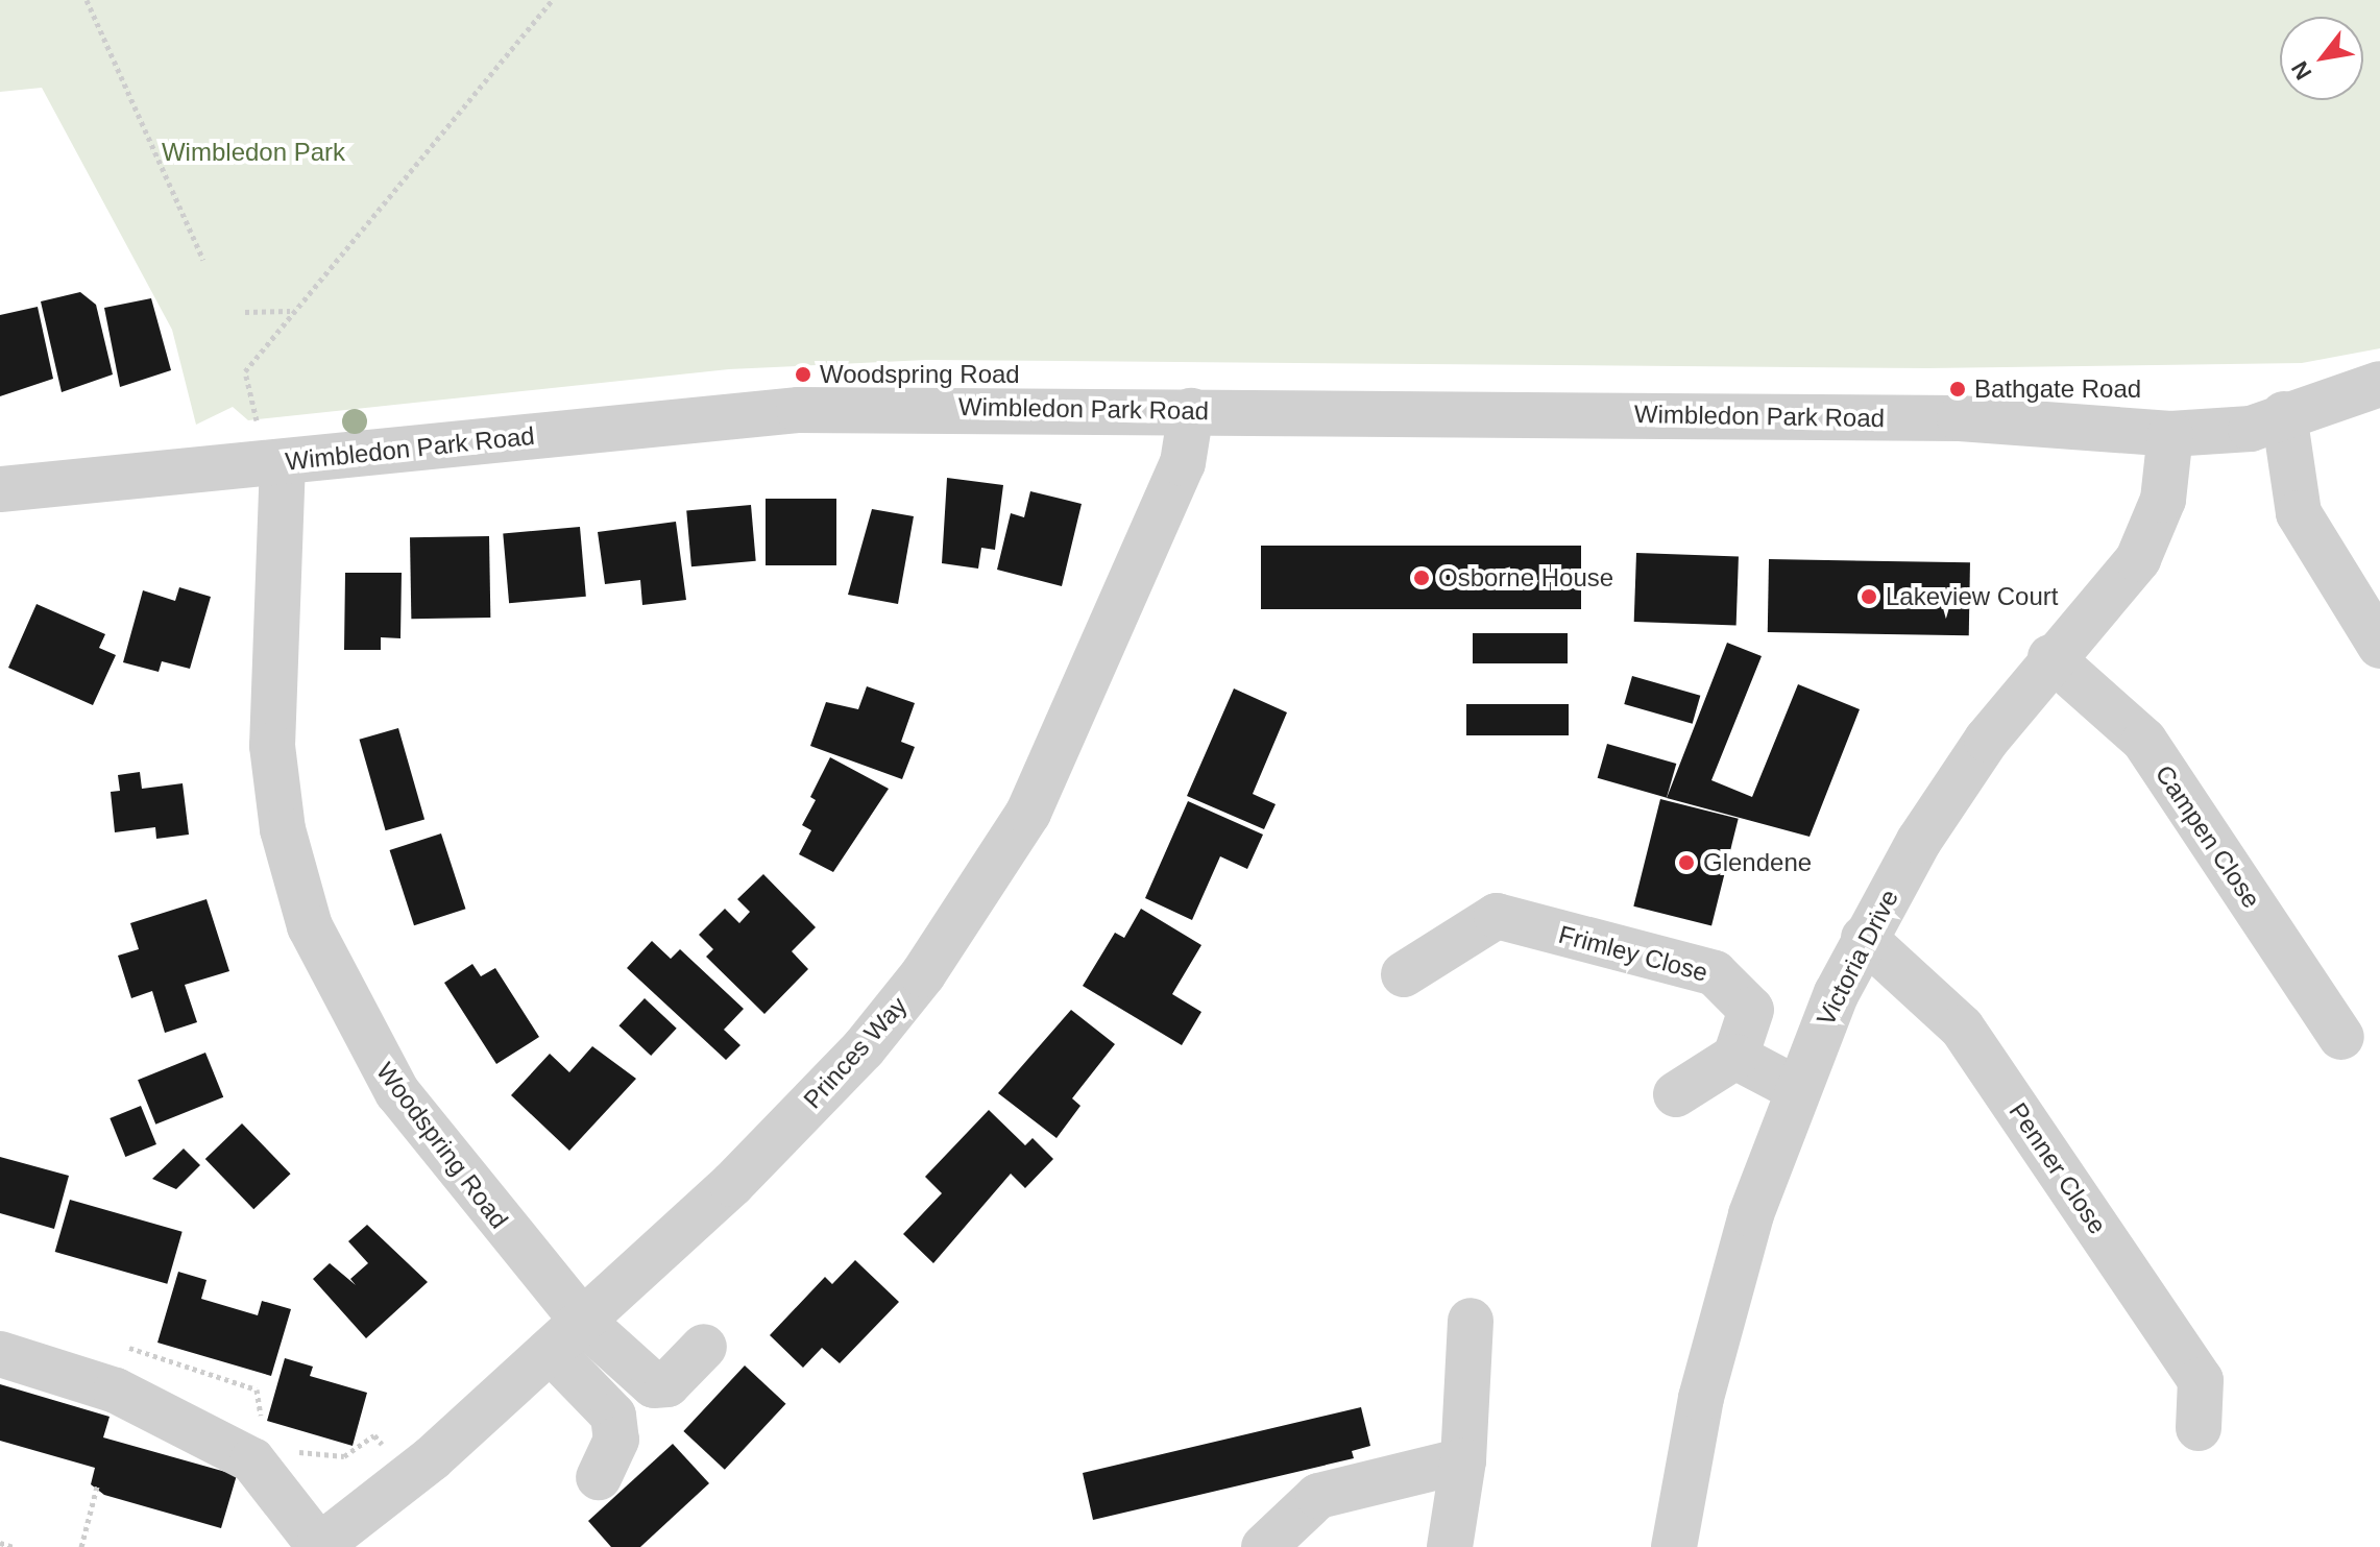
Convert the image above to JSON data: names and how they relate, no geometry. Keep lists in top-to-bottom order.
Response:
{
  "streets": {
    "street": [
      "Wimbledon Park Road",
      "Campen Close",
      "Frimley Close",
      "Victoria Drive",
      "Princes Way",
      "Woodspring Road",
      "Penner Close"
    ]
  },
  "crossings": [
    ["Wimbledon Park Road", "Victoria Drive"],
    ["Wimbledon Park Road", "Princes Way"],
    ["Wimbledon Park Road", "Woodspring Road"],
    ["Campen Close", "Victoria Drive"],
    ["Victoria Drive", "Penner Close"],
    ["Princes Way", "Woodspring Road"]
  ],
  "parks": ["Wimbledon Park"],
  "places": [
    "Woodspring Road",
    "Bathgate Road",
    "Osborne House",
    "Lakeview Court",
    "Glendene"
  ],
  "north": "bottom left"
}
